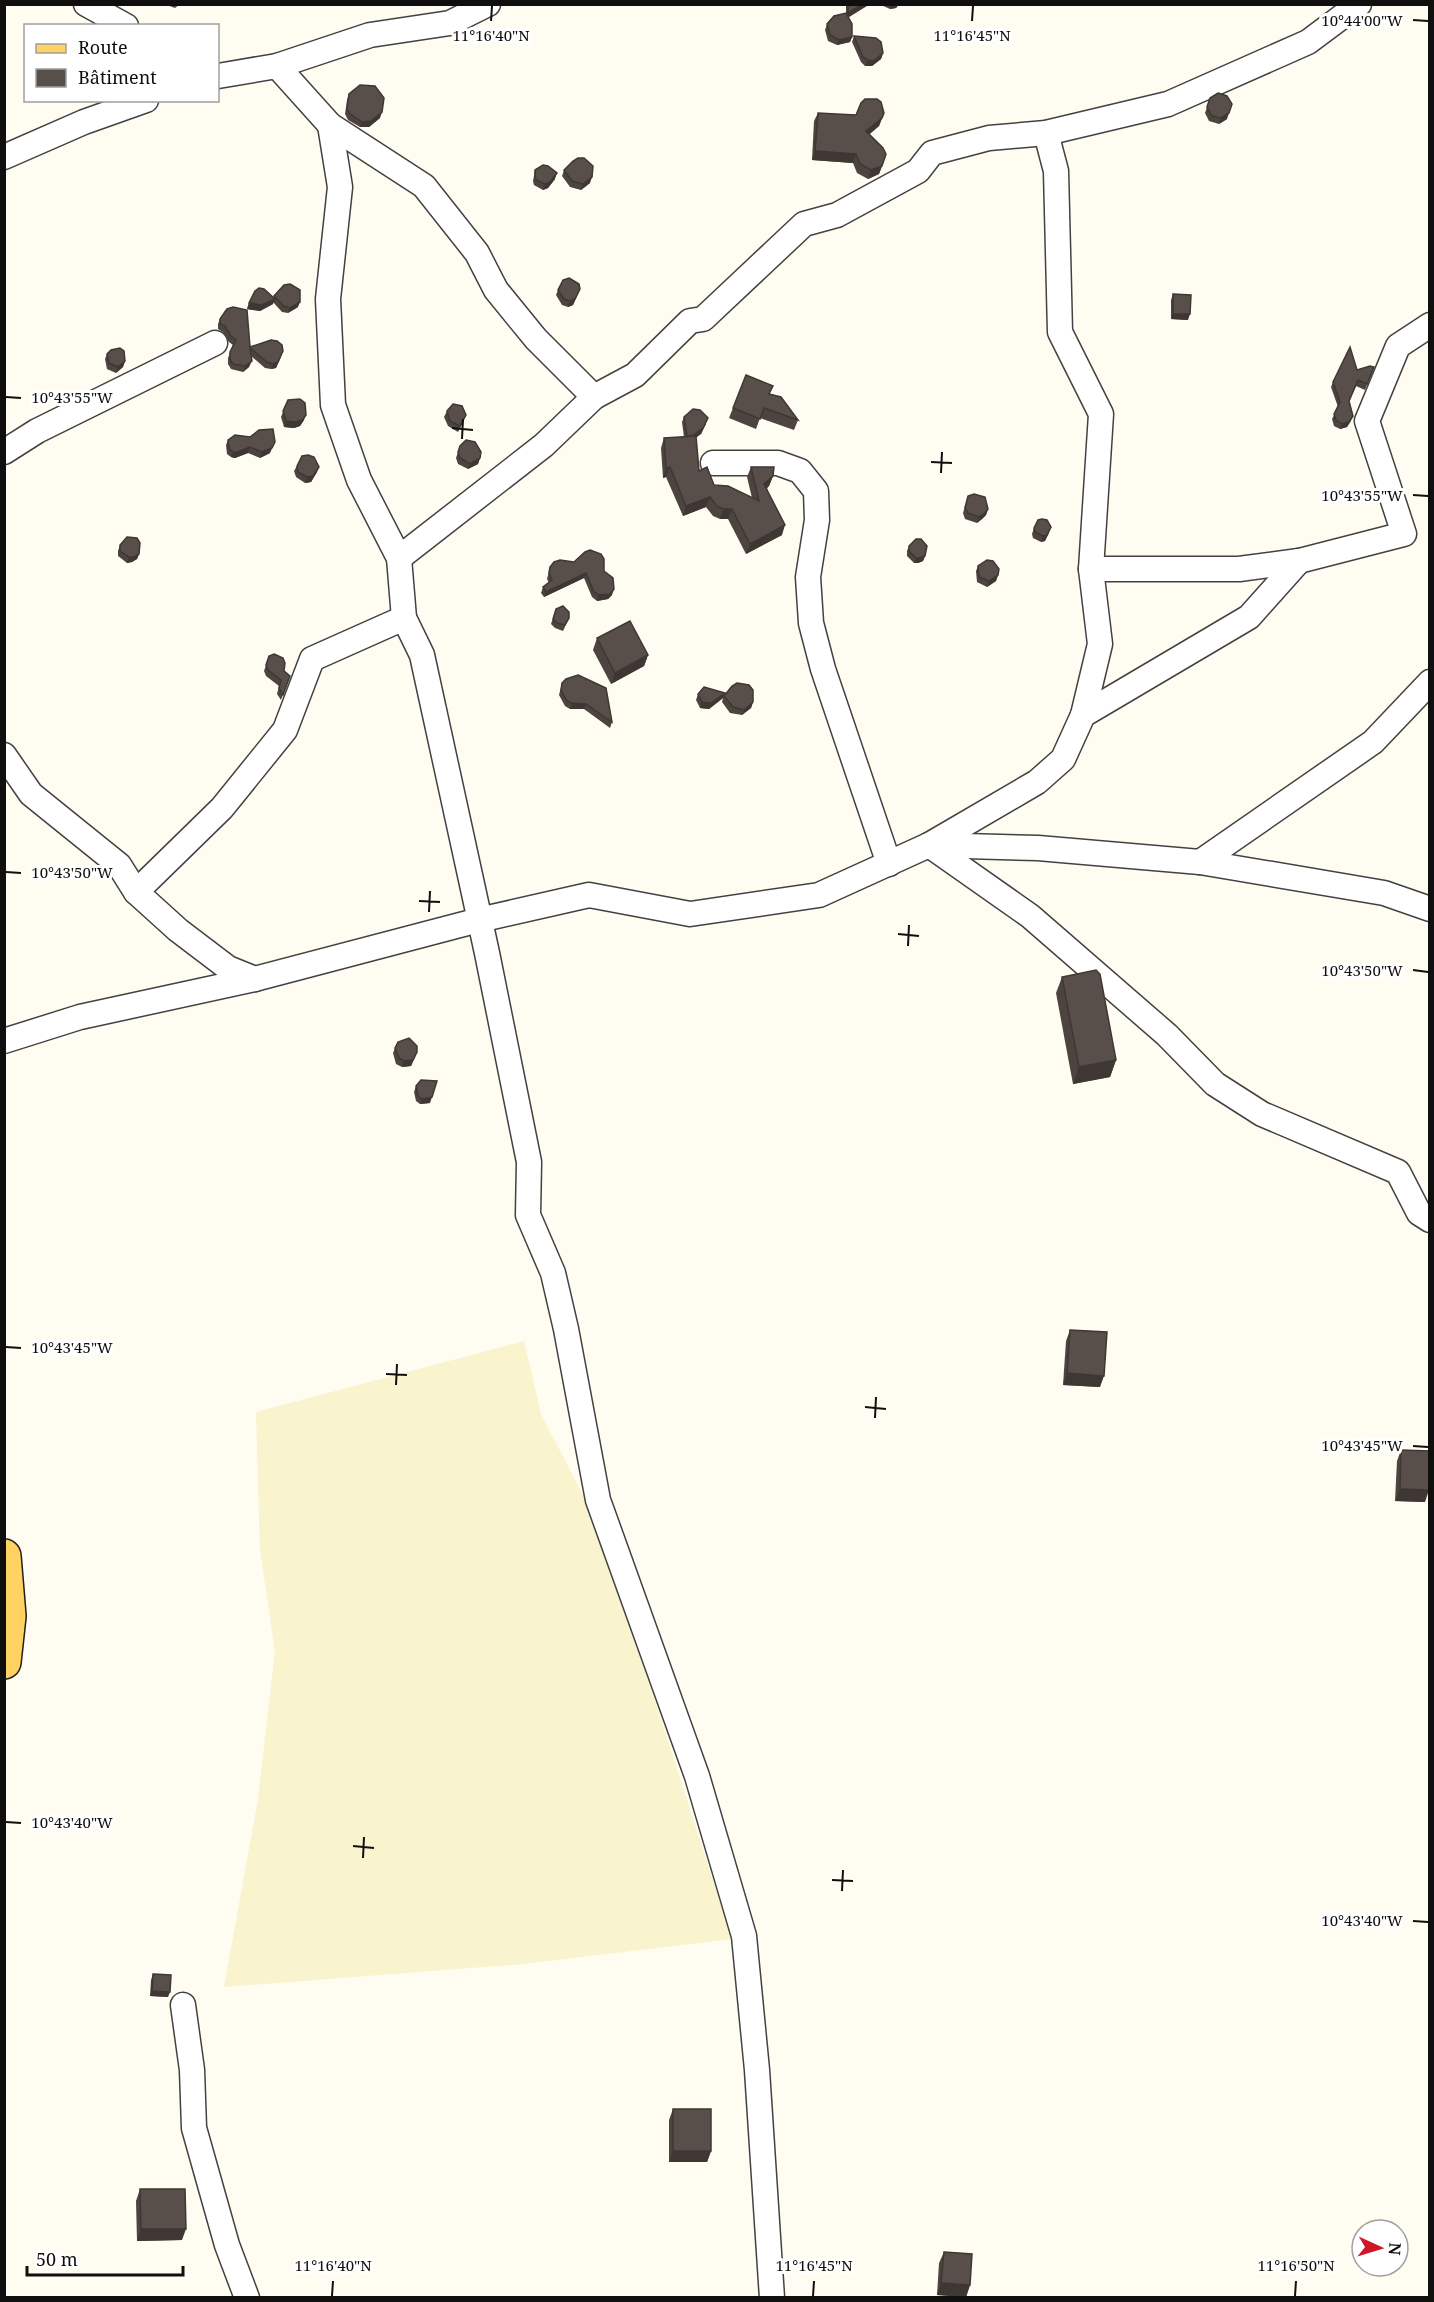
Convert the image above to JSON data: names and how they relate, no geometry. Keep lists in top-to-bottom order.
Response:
{
  "legend": ["Route", "Bâtiment"],
  "scale_bar": "50 m",
  "north": "right",
  "coordinates": [
    "10°44'00\"W",
    "11°16'40\"N",
    "11°16'45\"N",
    "10°43'55\"W",
    "10°43'50\"W",
    "10°43'45\"W",
    "10°43'40\"W",
    "11°16'50\"N"
  ]
}
